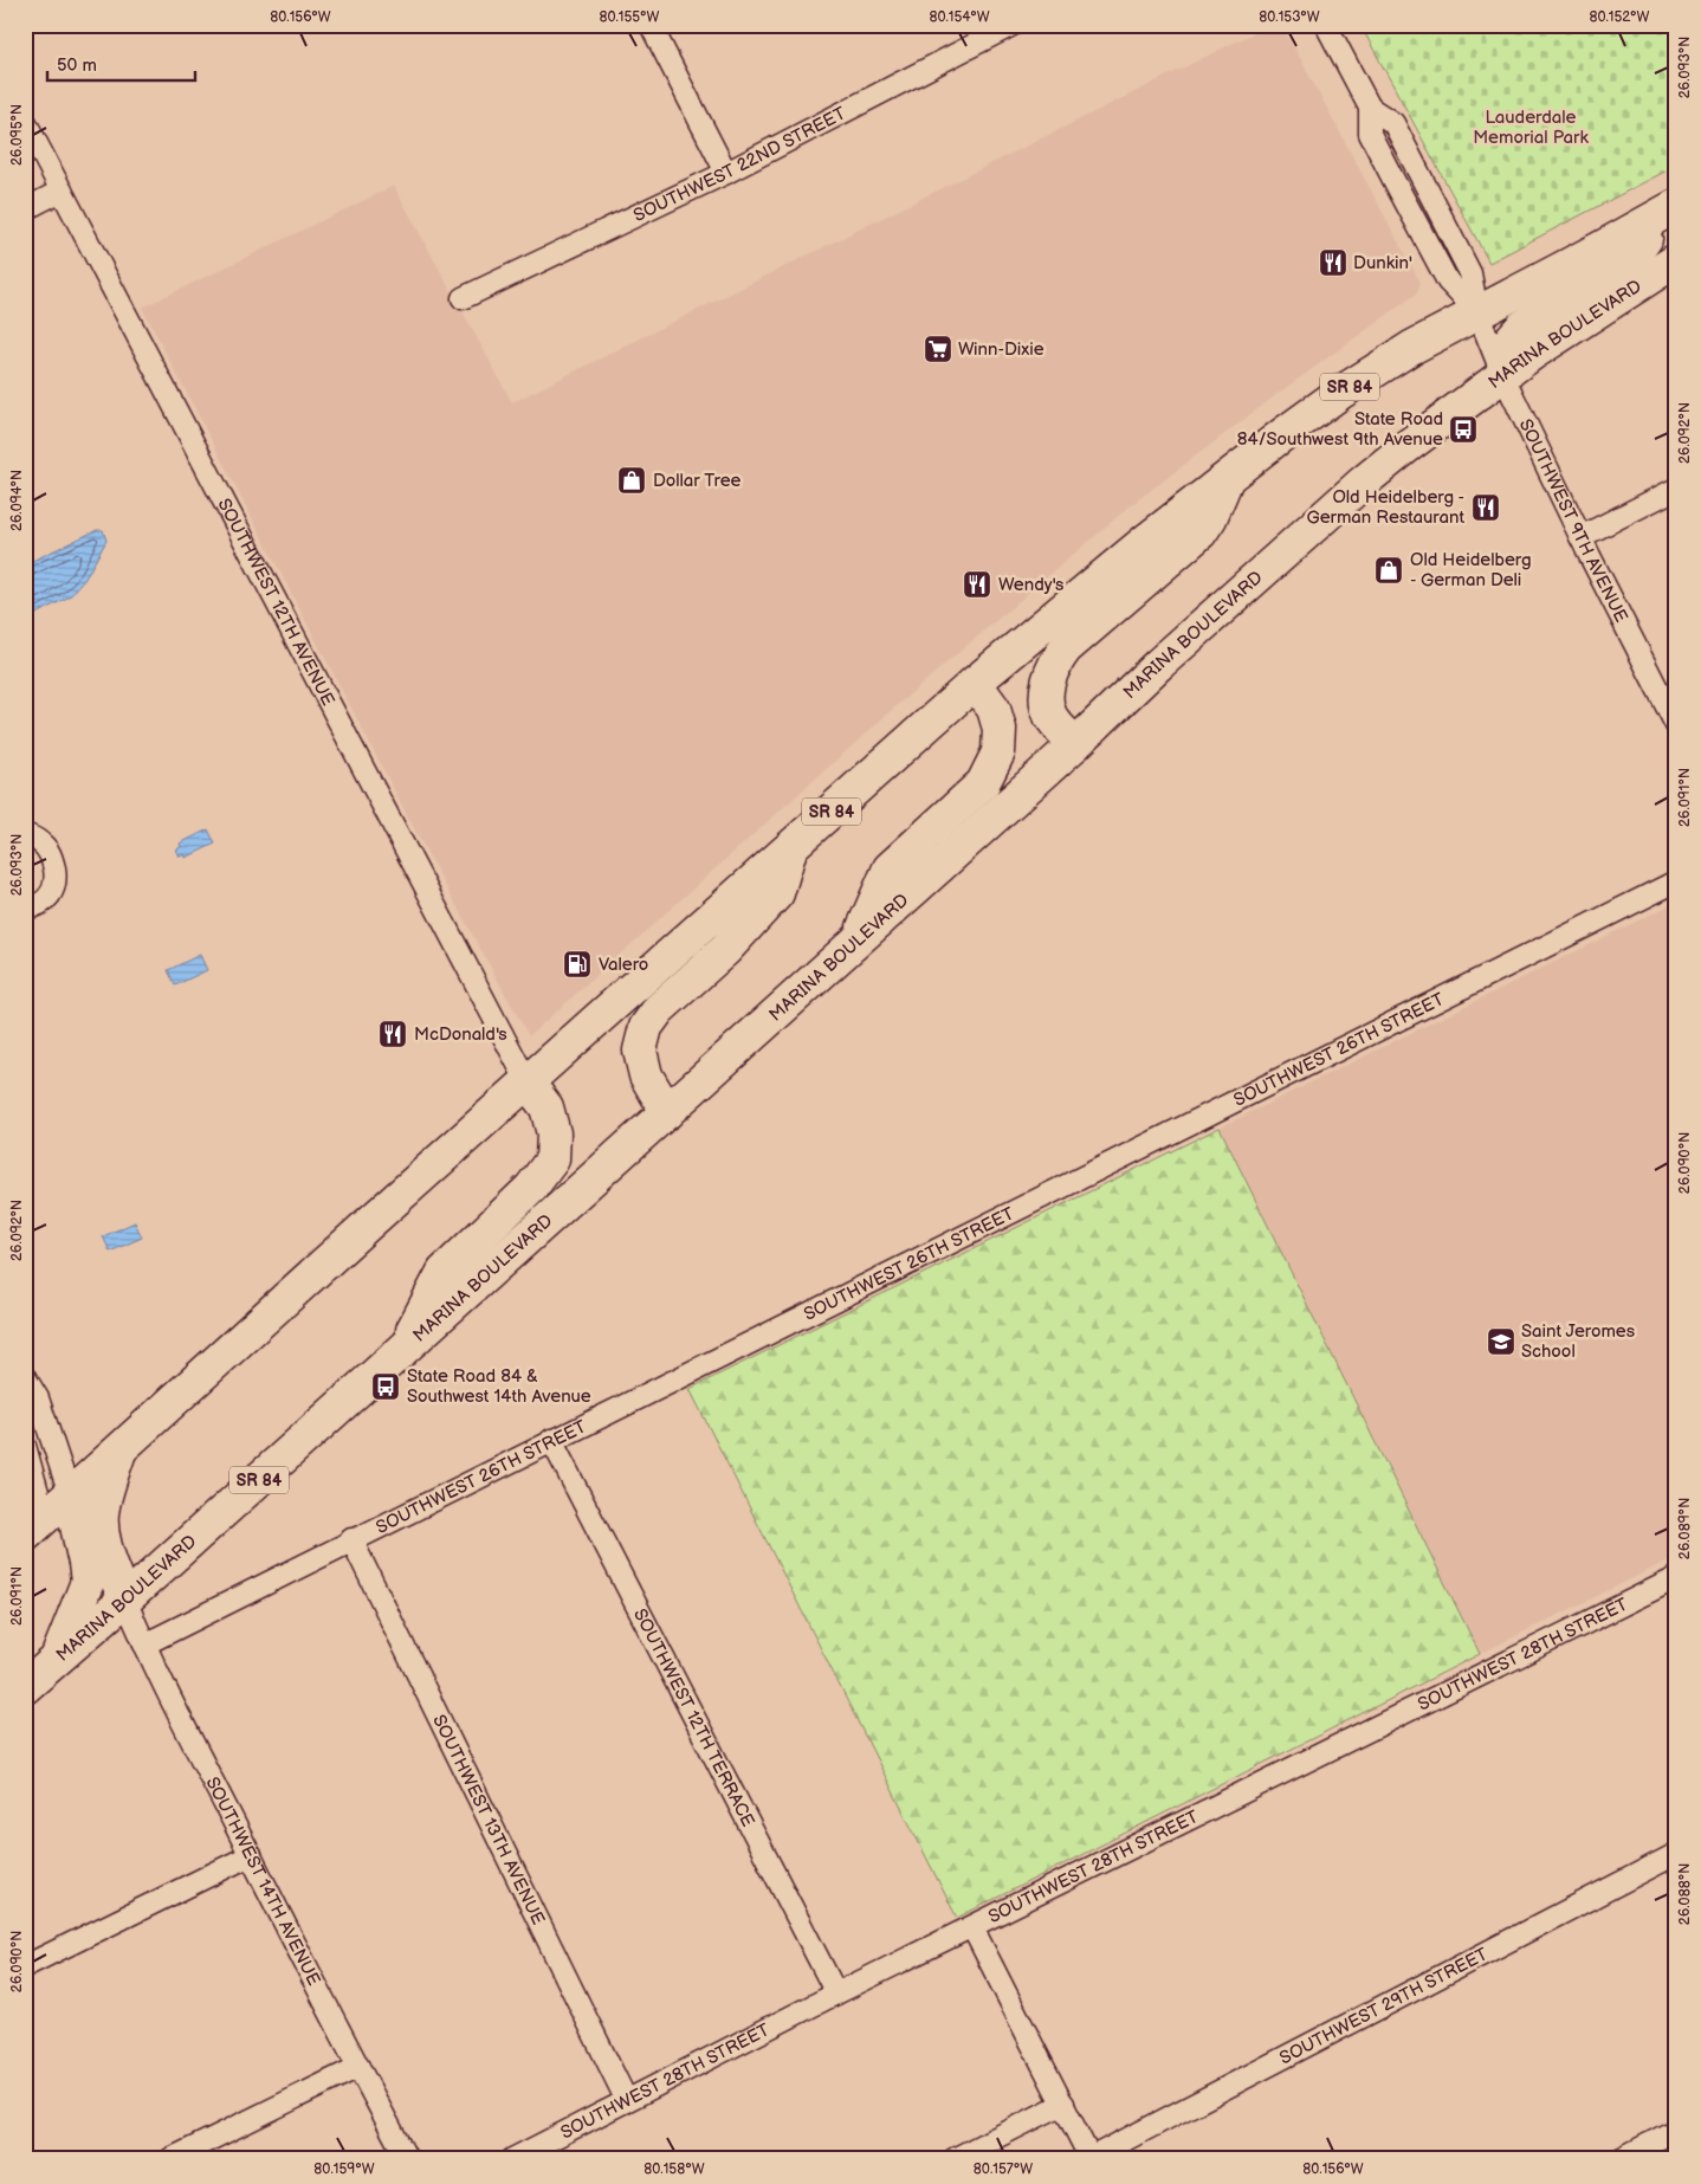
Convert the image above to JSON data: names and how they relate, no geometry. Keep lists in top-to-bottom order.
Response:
{
  "streets": {
    "main road": ["MARINA BOULEVARD", "SR 84"],
    "street": [
      "SOUTHWEST 22ND STREET",
      "SOUTHWEST 9TH AVENUE",
      "SOUTHWEST 12TH AVENUE",
      "SOUTHWEST 26TH STREET",
      "SOUTHWEST 28TH STREET",
      "SOUTHWEST 12TH TERRACE",
      "SOUTHWEST 13TH AVENUE",
      "SOUTHWEST 14TH AVENUE",
      "SOUTHWEST 29TH STREET"
    ]
  },
  "crossings": [
    ["MARINA BOULEVARD", "SOUTHWEST 9TH AVENUE"],
    ["MARINA BOULEVARD", "SOUTHWEST 14TH AVENUE"],
    ["SR 84", "SOUTHWEST 9TH AVENUE"],
    ["SR 84", "SOUTHWEST 12TH AVENUE"],
    ["SOUTHWEST 26TH STREET", "SOUTHWEST 12TH TERRACE"],
    ["SOUTHWEST 26TH STREET", "SOUTHWEST 13TH AVENUE"],
    ["SOUTHWEST 26TH STREET", "SOUTHWEST 14TH AVENUE"],
    ["SOUTHWEST 28TH STREET", "SOUTHWEST 12TH TERRACE"],
    ["SOUTHWEST 28TH STREET", "SOUTHWEST 13TH AVENUE"]
  ],
  "parks": ["Lauderdale Memorial Park"],
  "places": {
    "restaurant": [
      "Dunkin'",
      "Old Heidelberg - German Restaurant",
      "Wendy's",
      "McDonald's"
    ],
    "supermarket": ["Winn-Dixie"],
    "bus stop": ["State Road 84/Southwest 9th Avenue", "State Road 84 & Southwest 14th Avenue"],
    "shop": ["Dollar Tree", "Old Heidelberg - German Deli"],
    "fuel station": ["Valero"],
    "school or university": ["Saint Jeromes School"]
  },
  "scale_bar": "50 m",
  "coordinates": [
    "80.156°W",
    "80.155°W",
    "80.154°W",
    "80.153°W",
    "80.152°W",
    "26.093°N",
    "26.095°N",
    "26.092°N",
    "26.094°N",
    "26.091°N",
    "26.090°N",
    "26.089°N",
    "26.088°N",
    "80.159°W",
    "80.158°W",
    "80.157°W"
  ]
}
